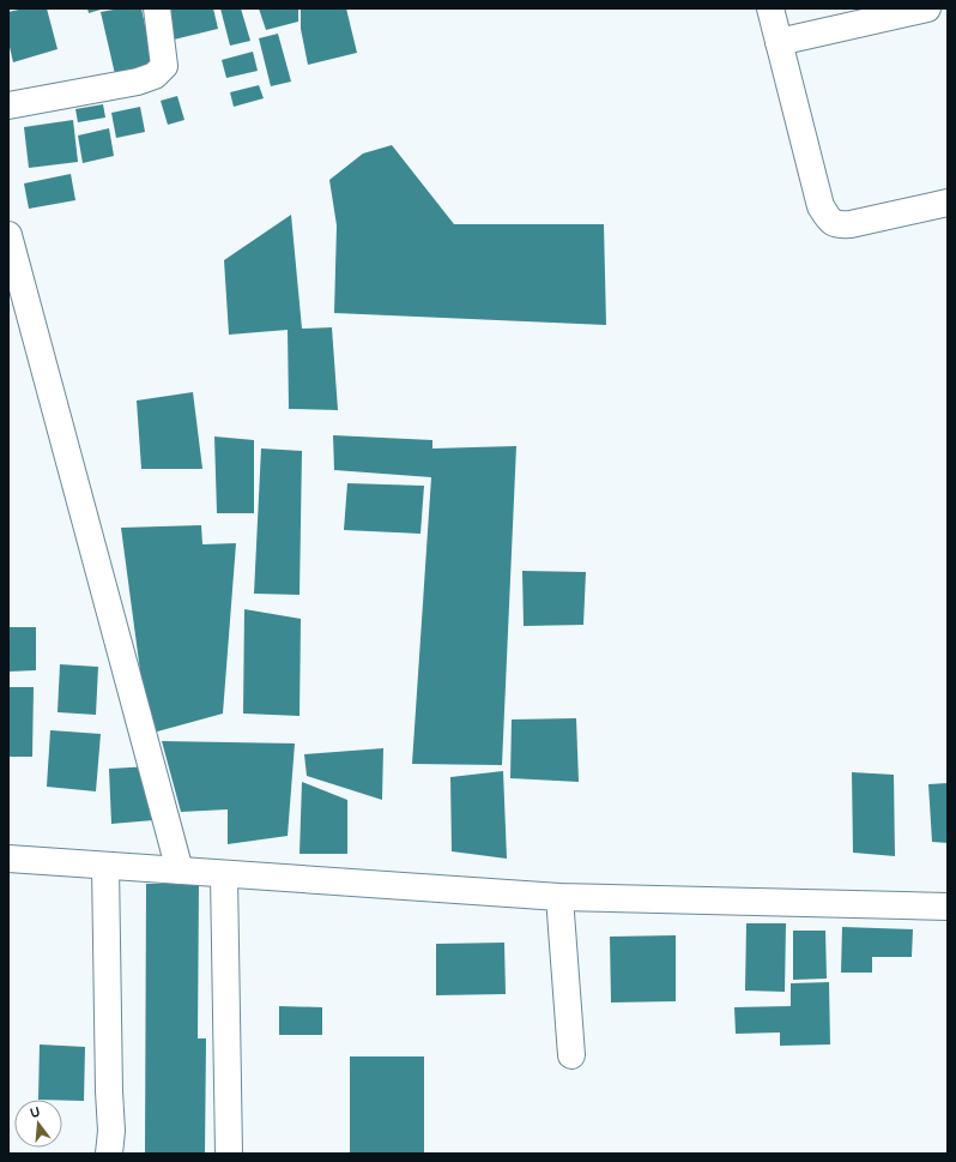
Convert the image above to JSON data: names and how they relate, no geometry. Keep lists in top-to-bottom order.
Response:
{
  "north": "top"
}
